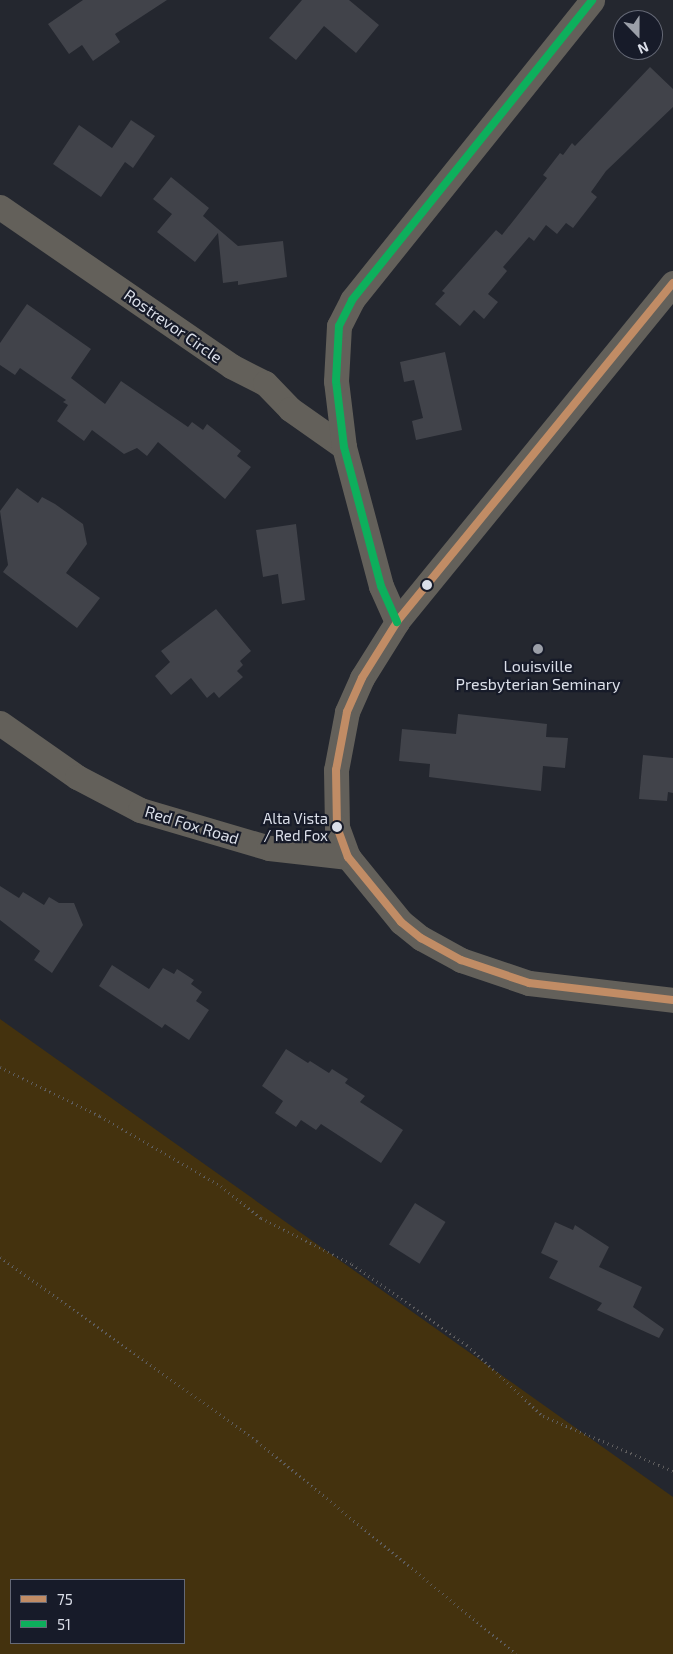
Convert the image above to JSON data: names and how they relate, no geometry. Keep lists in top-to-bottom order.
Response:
{
  "streets": {
    "street": ["Rostrevor Circle", "Red Fox Road"]
  },
  "places": ["Louisville Presbyterian Seminary", "Alta Vista / Red Fox"],
  "lines": ["transit line 51", "transit line 75"],
  "legend": ["75", "51"],
  "north": "bottom"
}
